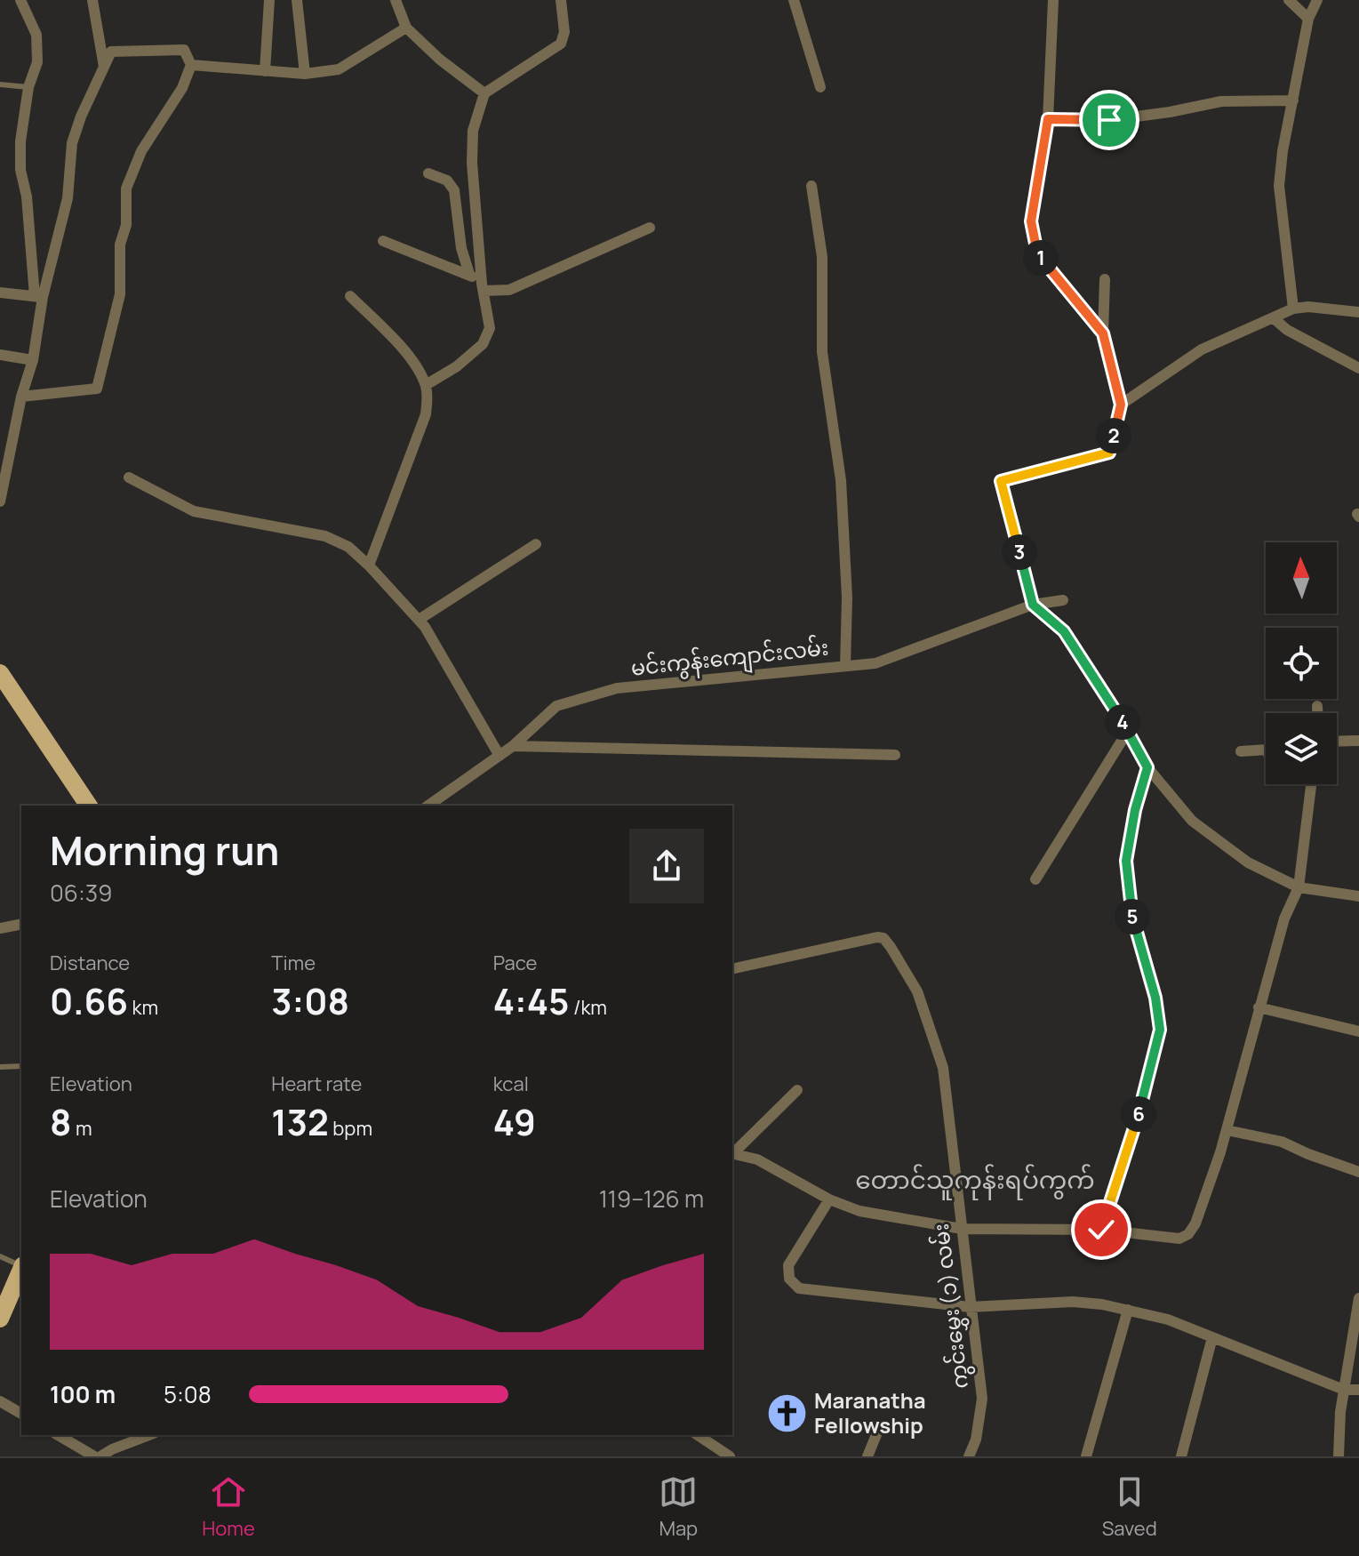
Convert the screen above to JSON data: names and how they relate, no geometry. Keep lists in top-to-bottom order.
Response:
{
  "streets": {
    "street": ["မင်းကွန်းကျောင်းလမ်း", "ကွင်းမွှေး (၁) လမ်း"]
  },
  "districts": ["တောင်သူကုန်းရပ်ကွက်"],
  "places": {
    "church": ["Maranatha Fellowship"]
  },
  "north": "top",
  "page": {
    "pins": [
      "1",
      "2",
      "3",
      "4",
      "5",
      "6"
    ],
    "heading": ["Morning run", "06:39"],
    "stats": [
      ["Distance", "0.66 km"],
      ["Time", "3:08"],
      ["Pace", "4:45 /km"],
      ["Elevation", "8 m"],
      ["Heart rate", "132 bpm"],
      ["kcal", "49"]
    ],
    "chart": ["Elevation", "119–126 m"],
    "list": [
      {
        "name": "100 m",
        "note": "5:08"
      }
    ],
    "tabs": ["Home", "Map", "Saved"]
  }
}
